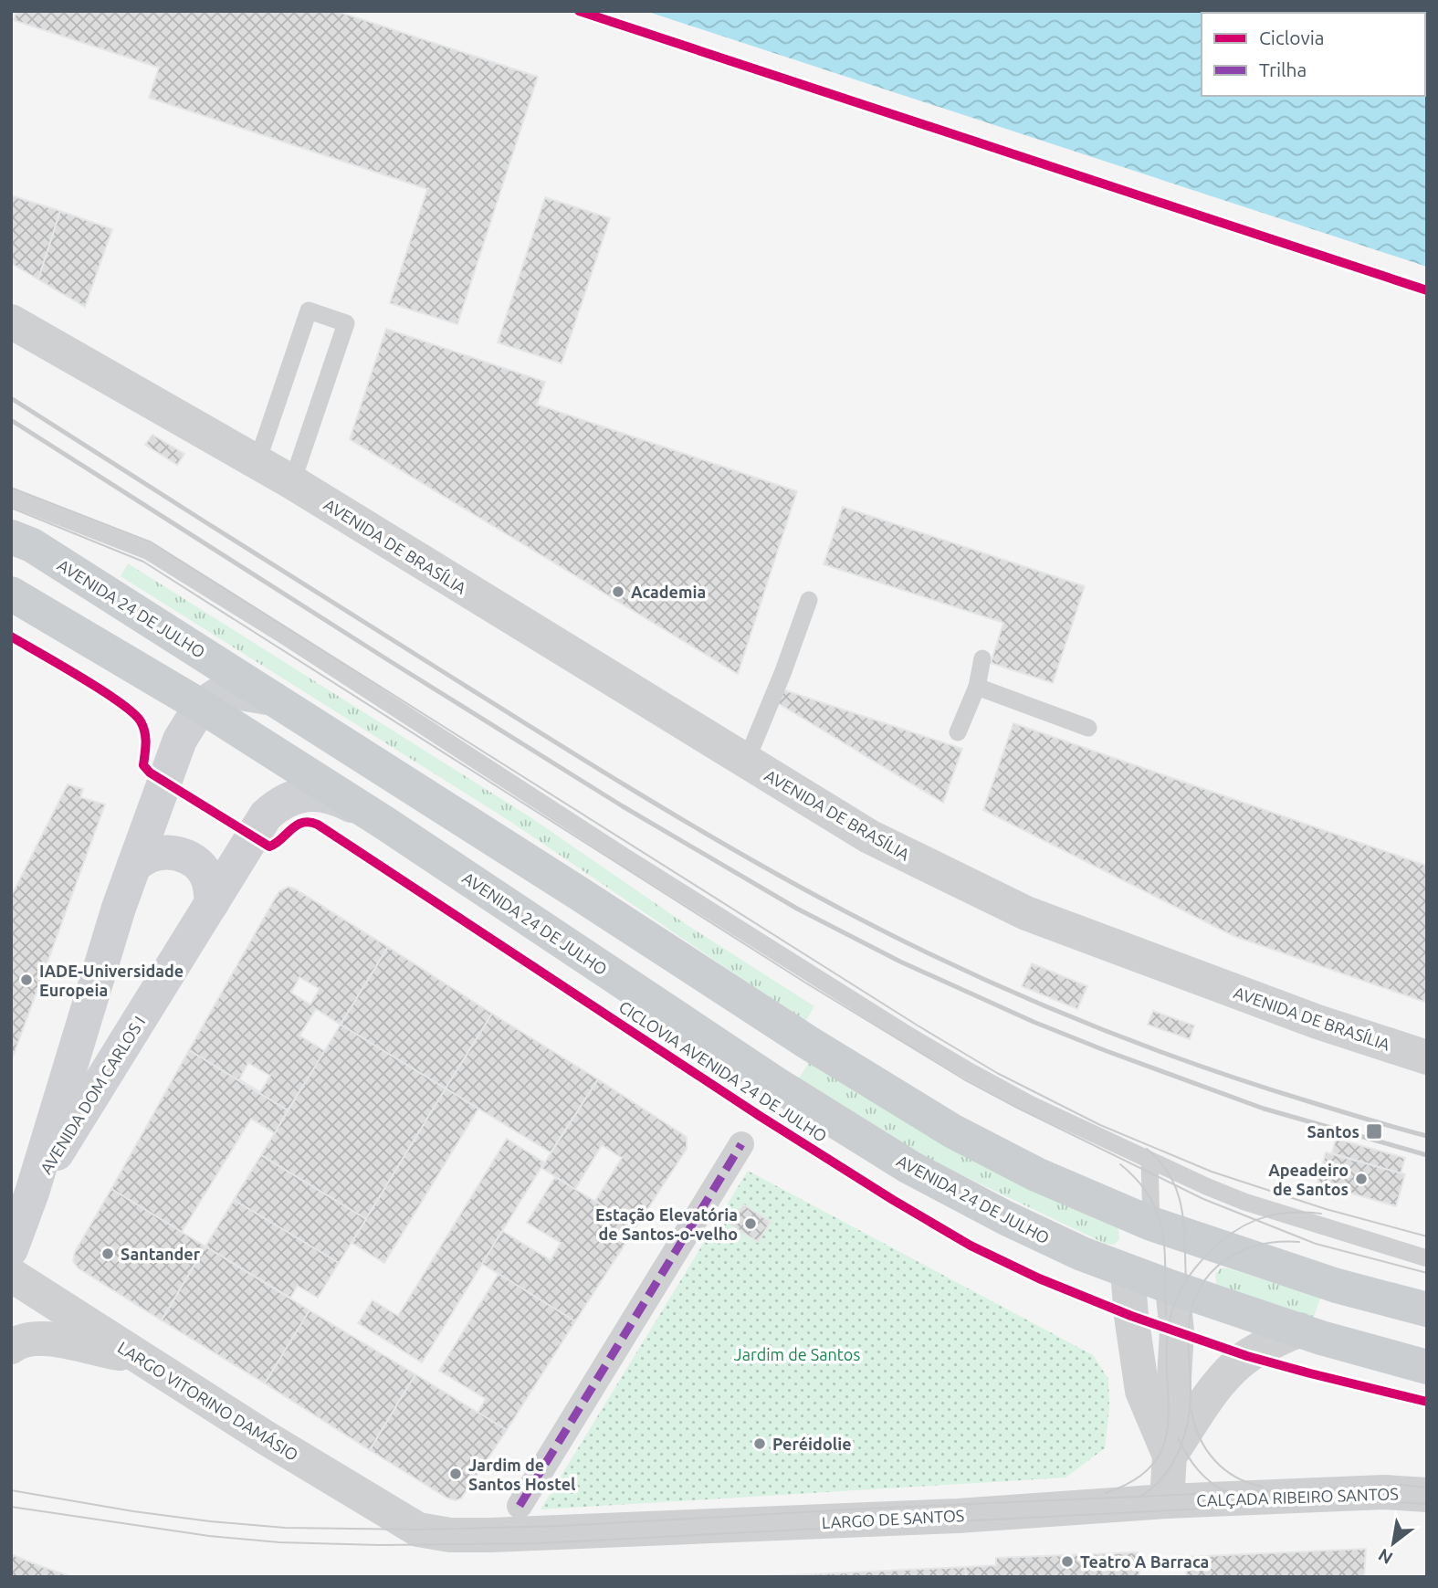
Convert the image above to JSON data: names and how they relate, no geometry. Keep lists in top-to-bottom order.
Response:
{
  "streets": {
    "main road": ["AVENIDA 24 DE JULHO", "AVENIDA DOM CARLOS I"],
    "street": [
      "AVENIDA DE BRASÍLIA",
      "LARGO VITORINO DAMÁSIO",
      "CALÇADA RIBEIRO SANTOS",
      "LARGO DE SANTOS"
    ],
    "cycle path": ["CICLOVIA AVENIDA 24 DE JULHO"]
  },
  "crossings": [
    ["AVENIDA 24 DE JULHO", "AVENIDA DOM CARLOS I"],
    ["LARGO VITORINO DAMÁSIO", "LARGO DE SANTOS"],
    ["CALÇADA RIBEIRO SANTOS", "LARGO DE SANTOS"]
  ],
  "parks": ["Jardim de Santos"],
  "places": {
    "other": [
      "Academia",
      "IADE-Universidade Europeia",
      "Apeadeiro de Santos",
      "Estação Elevatória de Santos-o-velho",
      "Santander",
      "Peréidolie",
      "Jardim de Santos Hostel",
      "Teatro A Barraca"
    ],
    "transit": ["Santos"]
  },
  "legend": ["Ciclovia", "Trilha"],
  "north": "bottom left"
}
